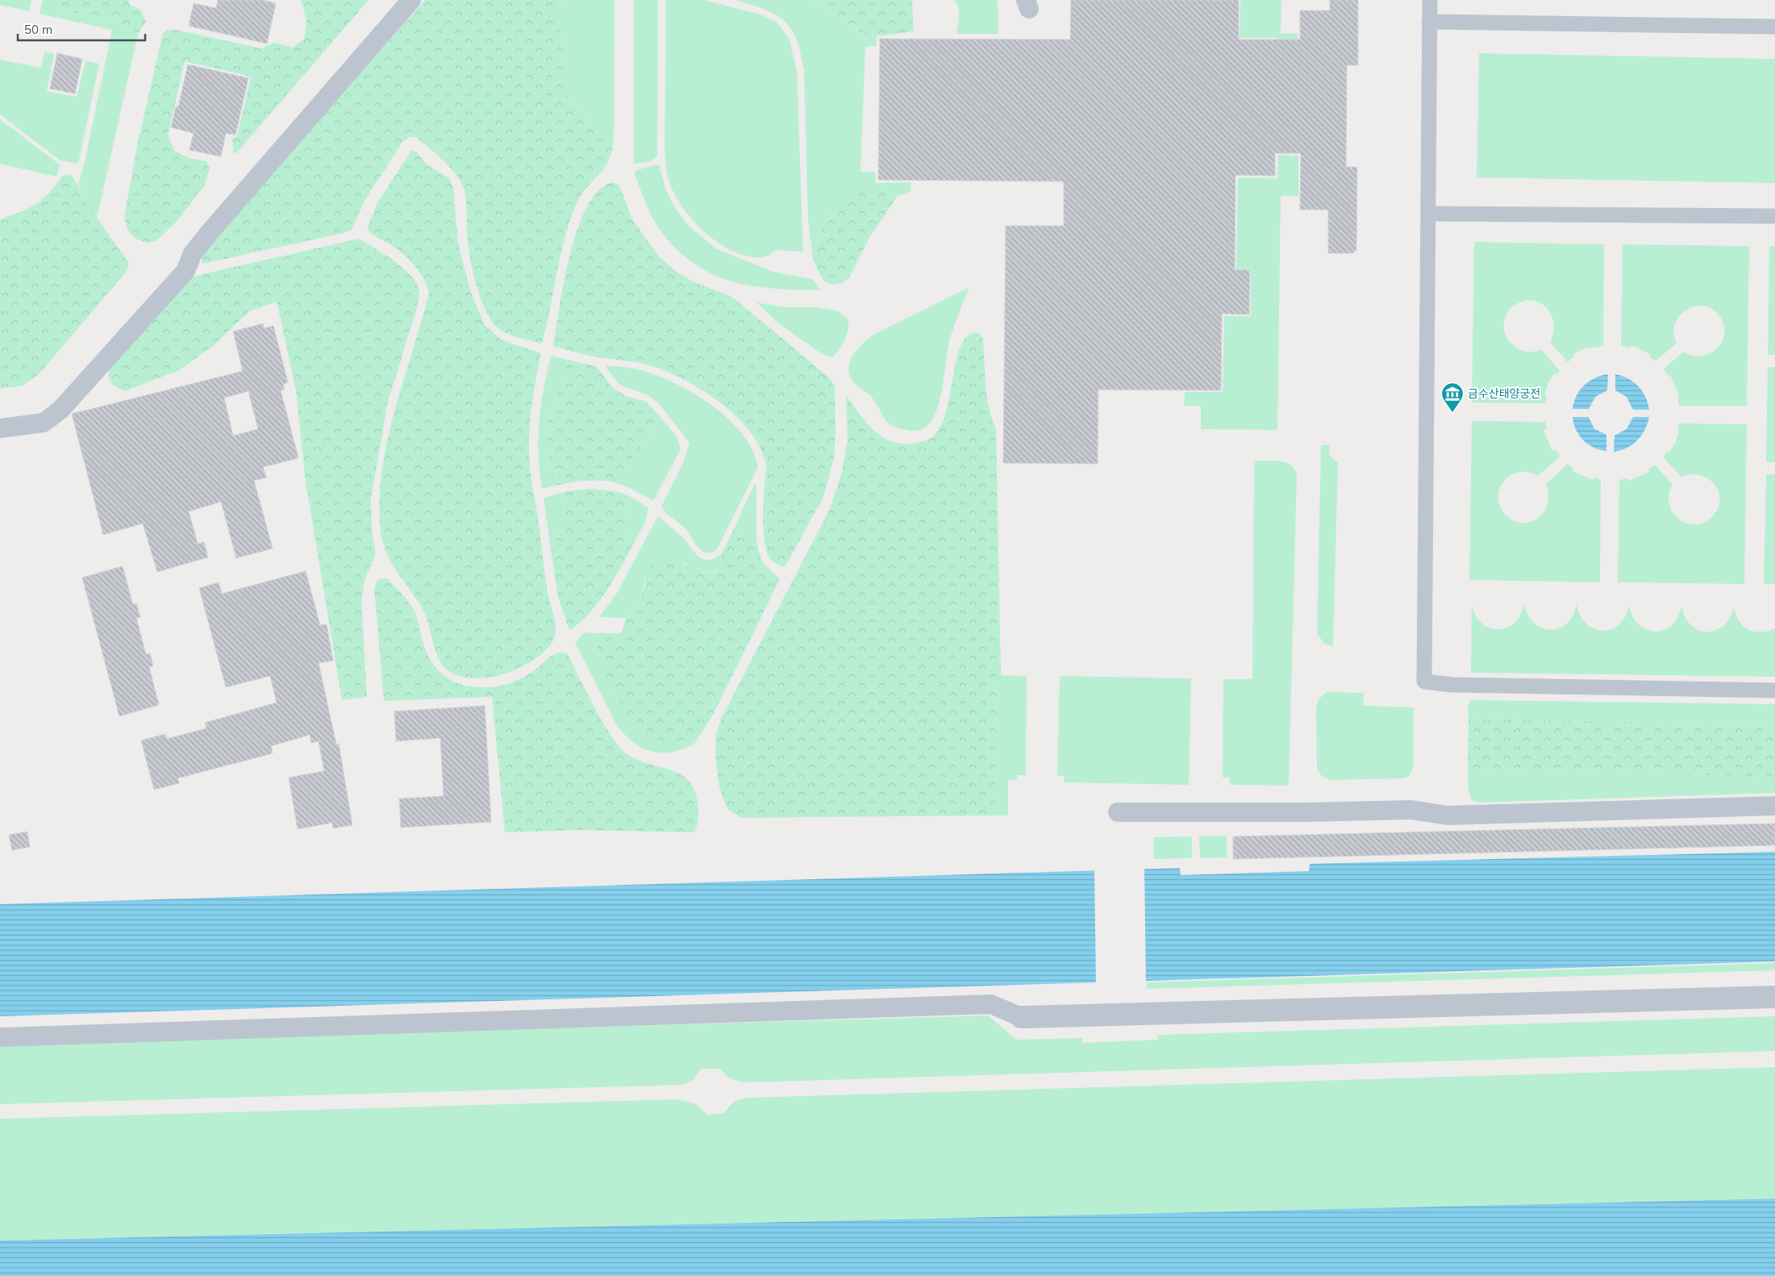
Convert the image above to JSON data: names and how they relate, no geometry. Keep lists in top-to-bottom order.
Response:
{
  "places": {
    "museum": ["금수산태양궁전"]
  },
  "scale_bar": "50 m"
}
